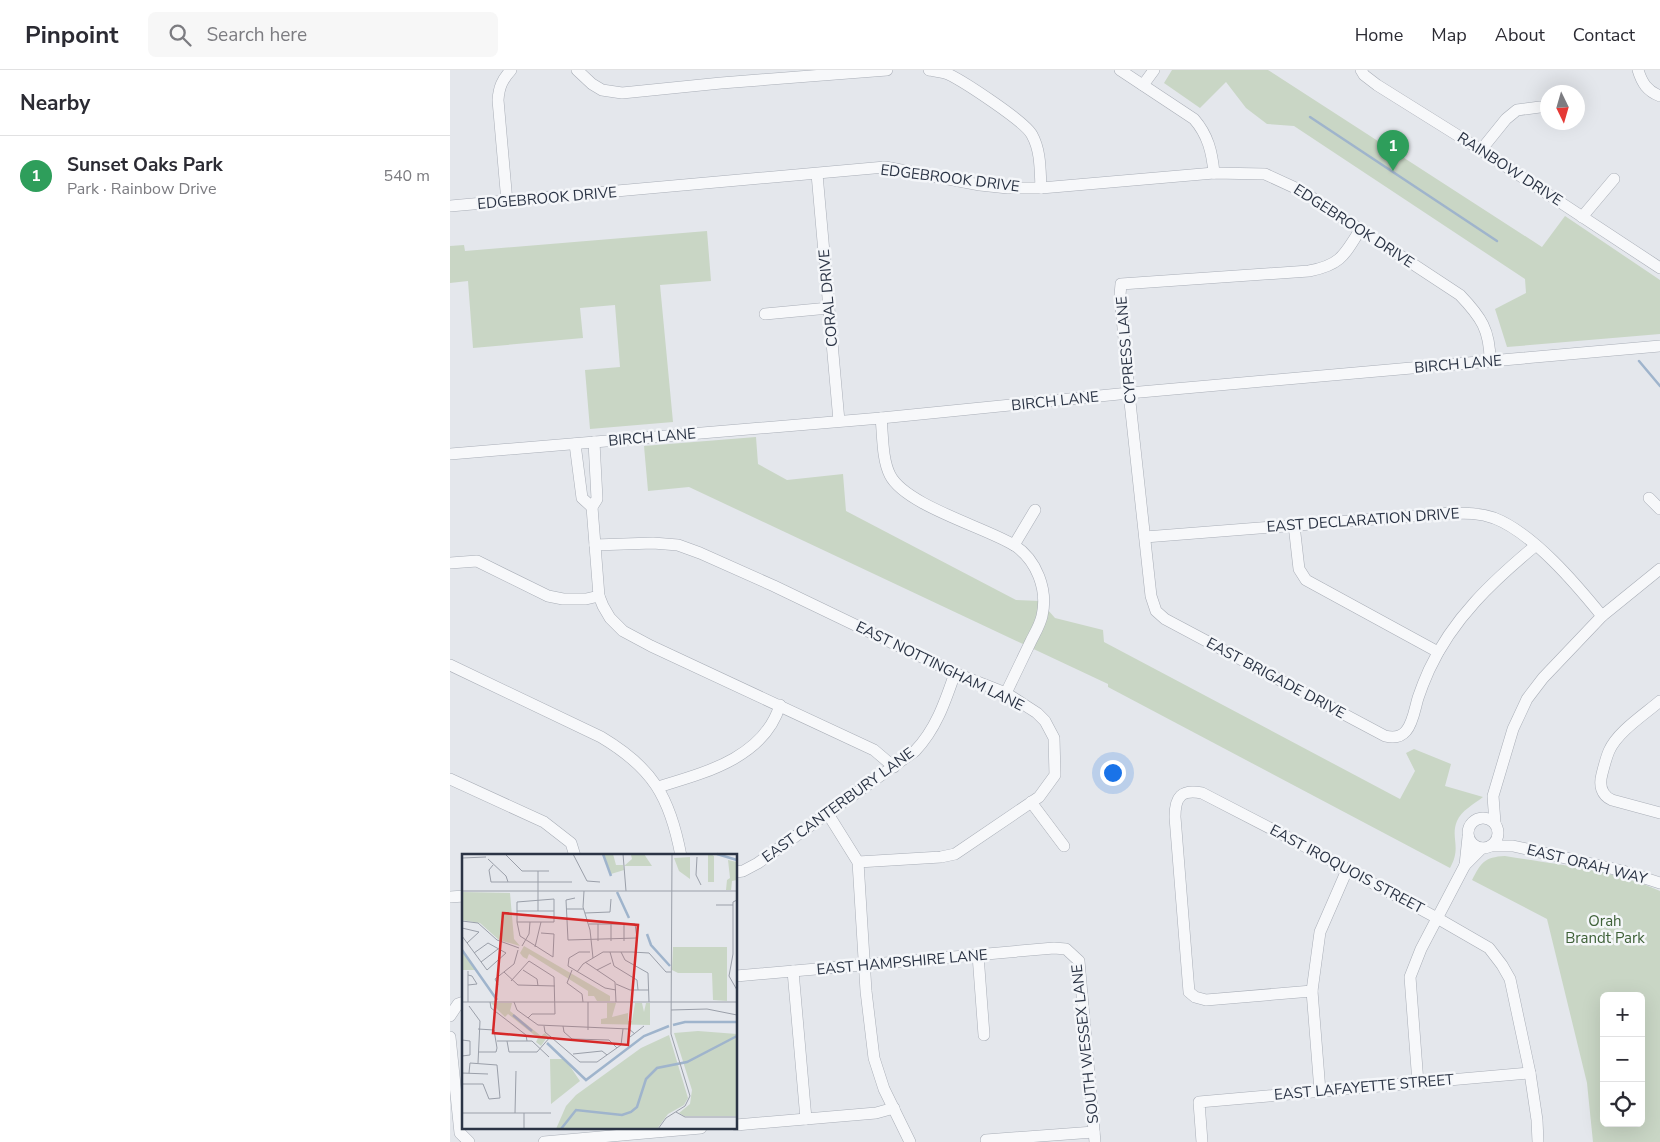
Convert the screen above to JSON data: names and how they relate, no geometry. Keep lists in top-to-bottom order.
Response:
{
  "streets": {
    "street": [
      "RAINBOW DRIVE",
      "EDGEBROOK DRIVE",
      "CORAL DRIVE",
      "CYPRESS LANE",
      "BIRCH LANE",
      "EAST DECLARATION DRIVE",
      "EAST NOTTINGHAM LANE",
      "EAST BRIGADE DRIVE",
      "EAST CANTERBURY LANE",
      "EAST ORAH WAY",
      "EAST IROQUOIS STREET",
      "EAST HAMPSHIRE LANE",
      "SOUTH WESSEX LANE",
      "EAST LAFAYETTE STREET"
    ]
  },
  "crossings": [
    ["EDGEBROOK DRIVE", "CORAL DRIVE"],
    ["EDGEBROOK DRIVE", "CYPRESS LANE"],
    ["EDGEBROOK DRIVE", "BIRCH LANE"],
    ["CORAL DRIVE", "BIRCH LANE"],
    ["CYPRESS LANE", "BIRCH LANE"],
    ["CYPRESS LANE", "EAST DECLARATION DRIVE"],
    ["CYPRESS LANE", "EAST BRIGADE DRIVE"],
    ["EAST NOTTINGHAM LANE", "EAST CANTERBURY LANE"],
    ["EAST IROQUOIS STREET", "EAST LAFAYETTE STREET"],
    ["EAST HAMPSHIRE LANE", "SOUTH WESSEX LANE"]
  ],
  "parks": ["Orah Brandt Park"],
  "north": "bottom",
  "page": {
    "header": "Pinpoint",
    "search": "Search here",
    "nav": [
      "Home",
      "Map",
      "About",
      "Contact"
    ],
    "heading": "Nearby",
    "pins": "1",
    "list": [
      {
        "mark": "1",
        "name": "Sunset Oaks Park",
        "note": "Park · Rainbow Drive",
        "value": "540 m"
      }
    ],
    "map_buttons": ["+", "−"]
  }
}
